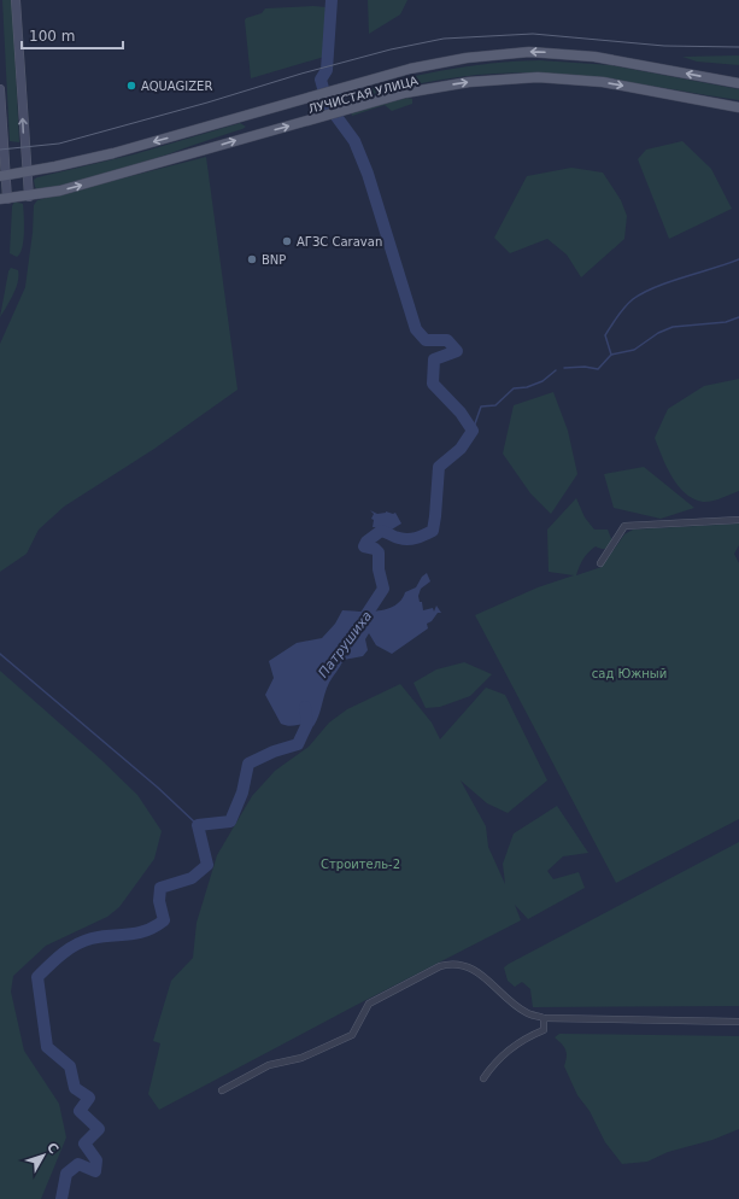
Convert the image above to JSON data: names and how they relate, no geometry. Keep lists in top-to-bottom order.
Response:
{
  "streets": {
    "main road": ["ЛУЧИСТАЯ УЛИЦА"]
  },
  "water": ["Патрушиха"],
  "parks": ["сад Южный", "Строитель-2"],
  "places": ["AQUAGIZER", "АГЗС Caravan", "BNP"],
  "scale_bar": "100 m",
  "north": "top right"
}
